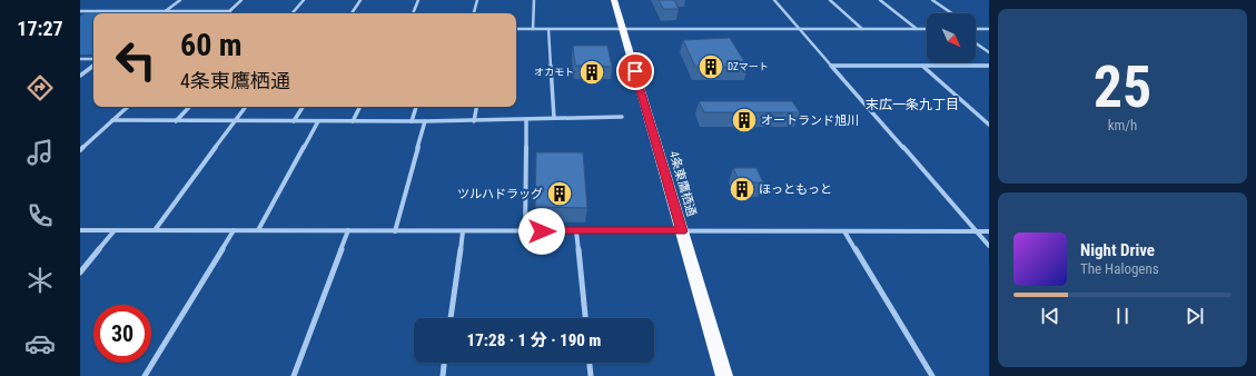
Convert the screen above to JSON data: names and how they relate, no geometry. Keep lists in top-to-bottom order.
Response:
{
  "streets": {
    "highway": ["4条東鷹栖通"]
  },
  "districts": ["末広一条九丁目"],
  "places": {
    "building": [
      "DZマート",
      "オカモト",
      "オートランド旭川",
      "ほっともっと",
      "ツルハドラッグ"
    ]
  },
  "north": "bottom right",
  "page": {
    "tabs": "17:27",
    "tile": ["25", "km/h"],
    "turn": ["60 m", "4条東鷹栖通"],
    "song": ["Night Drive", "The Halogens"],
    "limit": "30",
    "trip": "17:28 · 1 分 · 190 m"
  }
}
